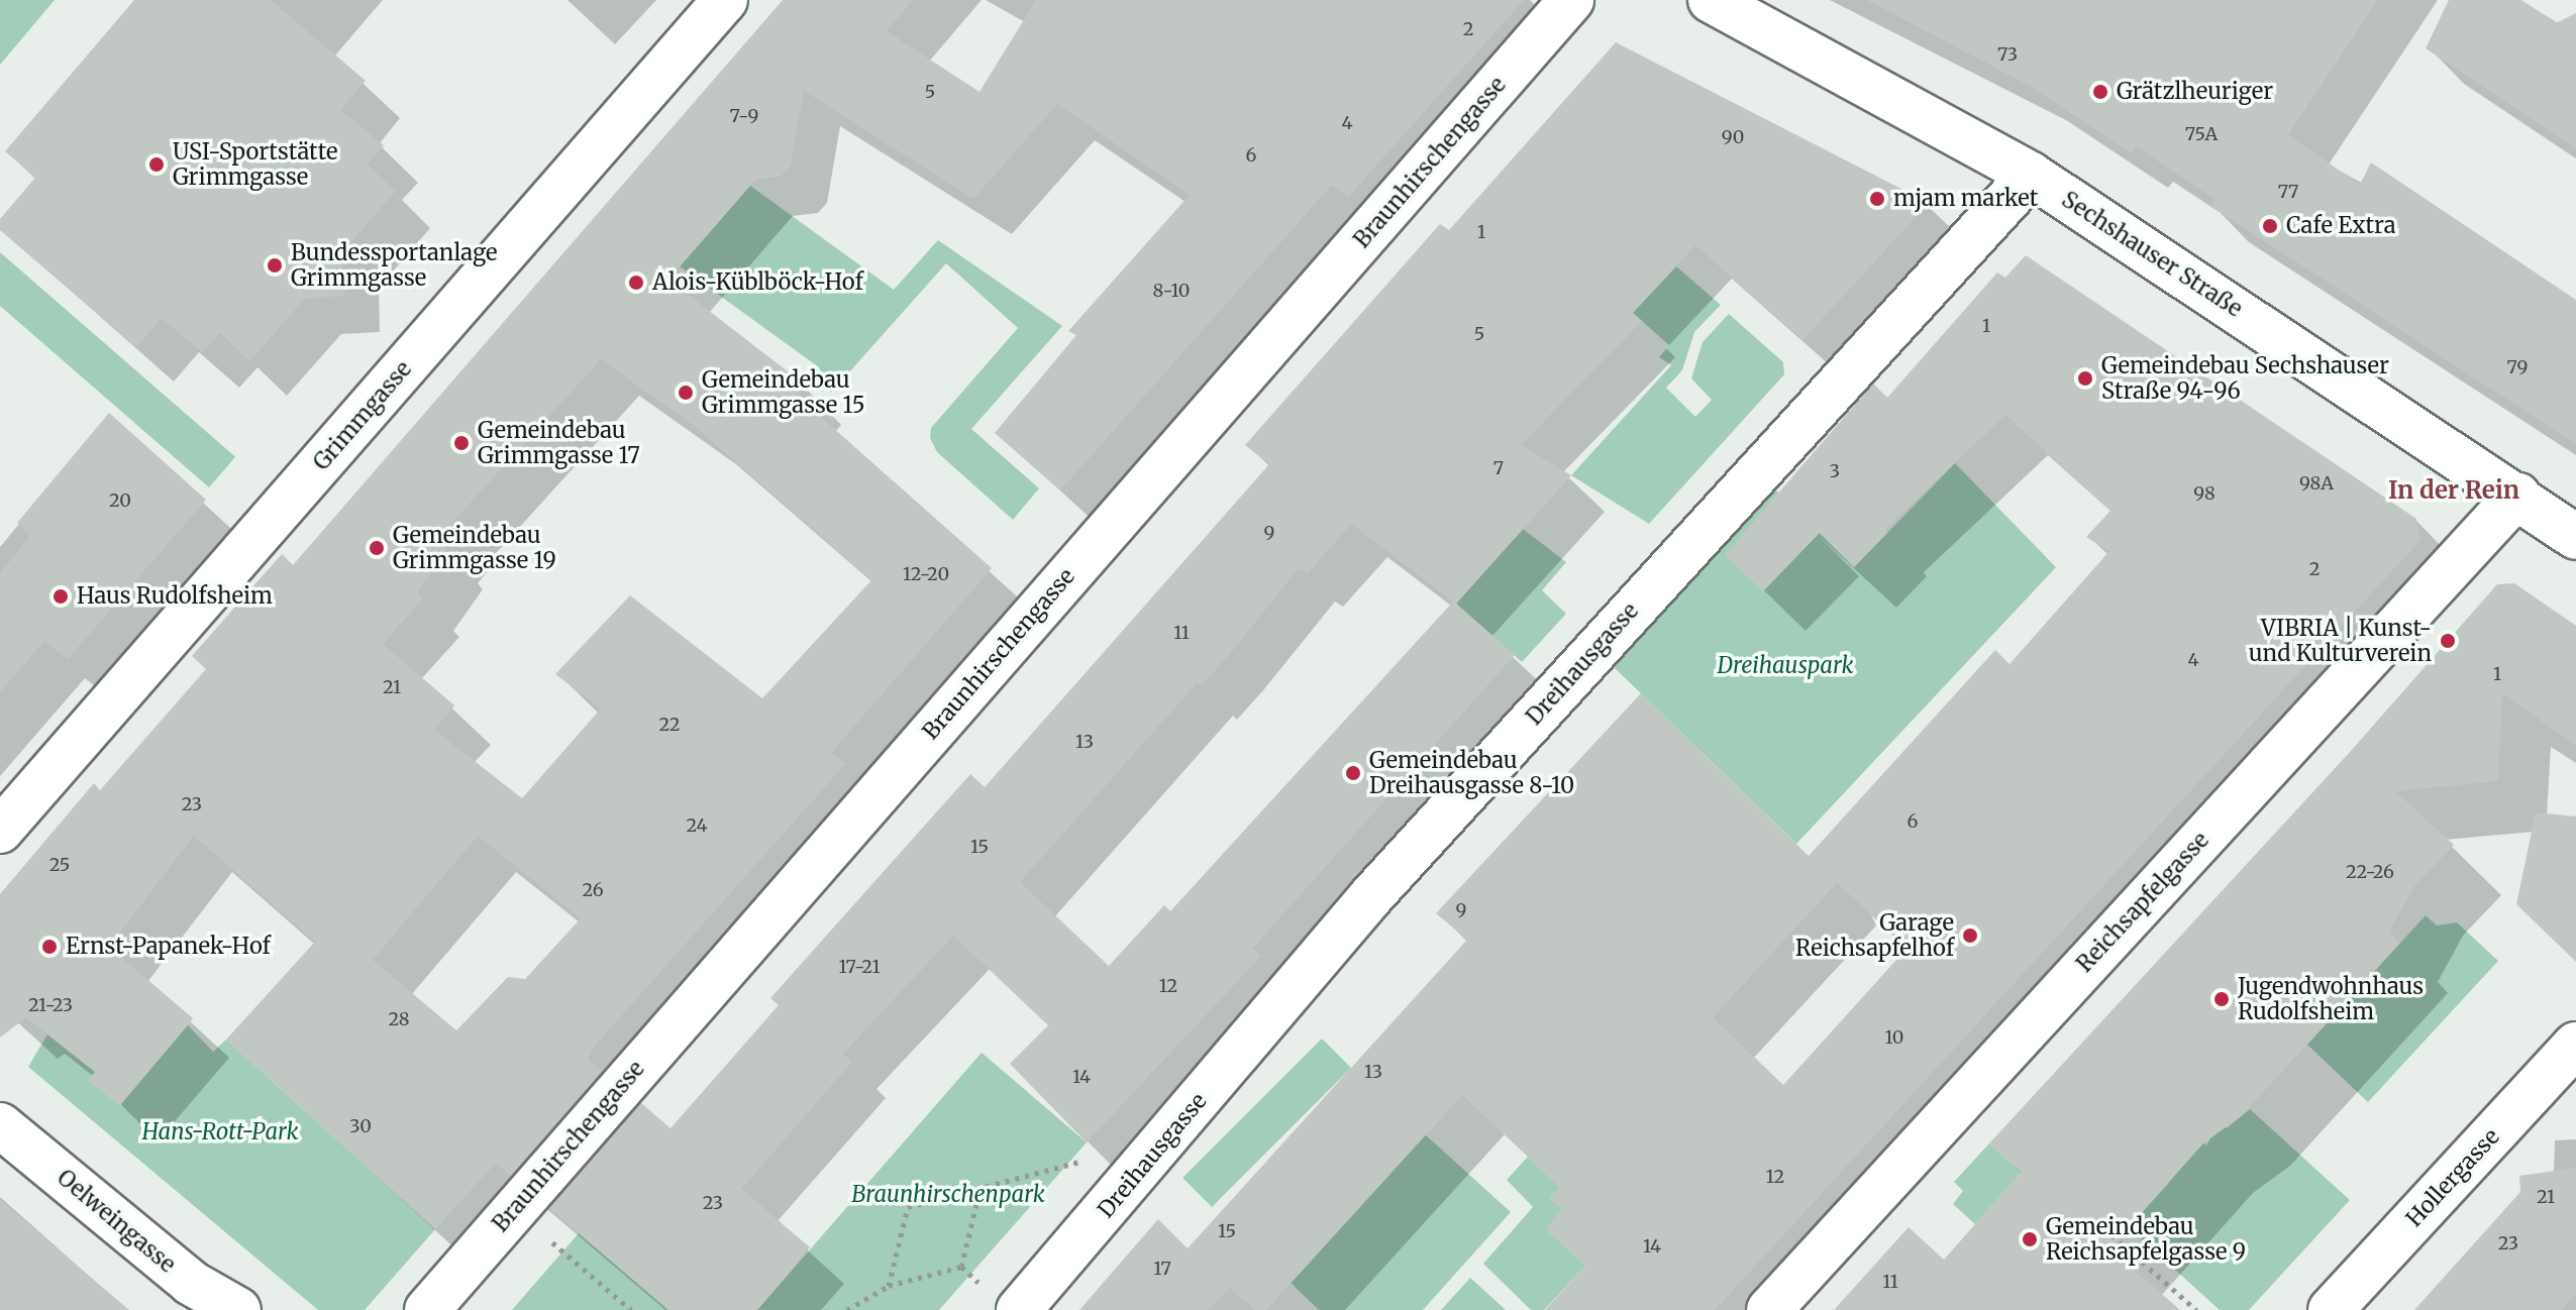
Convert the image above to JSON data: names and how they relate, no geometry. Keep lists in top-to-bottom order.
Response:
{
  "streets": {
    "street": [
      "Braunhirschengasse",
      "Sechshauser Straße",
      "Grimmgasse",
      "Dreihausgasse",
      "Reichsapfelgasse",
      "Hollergasse",
      "Oelweingasse"
    ]
  },
  "crossings": [
    ["Sechshauser Straße", "Dreihausgasse"],
    ["Sechshauser Straße", "Reichsapfelgasse"]
  ],
  "districts": ["In der Rein"],
  "parks": ["Dreihauspark", "Hans-Rott-Park", "Braunhirschenpark"],
  "places": [
    "Grätzlheuriger",
    "USI-Sportstätte Grimmgasse",
    "mjam market",
    "Cafe Extra",
    "Bundessportanlage Grimmgasse",
    "Alois-Küblböck-Hof",
    "Gemeindebau Sechshauser Straße 94-96",
    "Gemeindebau Grimmgasse 15",
    "Gemeindebau Grimmgasse 17",
    "Gemeindebau Grimmgasse 19",
    "Haus Rudolfsheim",
    "VIBRIA | Kunst- und Kulturverein",
    "Gemeindebau Dreihausgasse 8-10",
    "Garage Reichsapfelhof",
    "Ernst-Papanek-Hof",
    "Jugendwohnhaus Rudolfsheim",
    "Gemeindebau Reichsapfelgasse 9"
  ],
  "house_numbers": [
    "2",
    "73",
    "5",
    "7-9",
    "4",
    "75A",
    "90",
    "6",
    "77",
    "1",
    "8-10",
    "1",
    "5",
    "79",
    "7",
    "3",
    "98A",
    "98",
    "20",
    "9",
    "2",
    "12-20",
    "11",
    "4",
    "1",
    "21",
    "22",
    "13",
    "23",
    "6",
    "24",
    "15",
    "25",
    "22-26",
    "26",
    "9",
    "17-21",
    "12",
    "21-23",
    "28",
    "10",
    "13",
    "14",
    "30",
    "12",
    "21",
    "23",
    "15",
    "23",
    "14",
    "17",
    "11"
  ]
}
